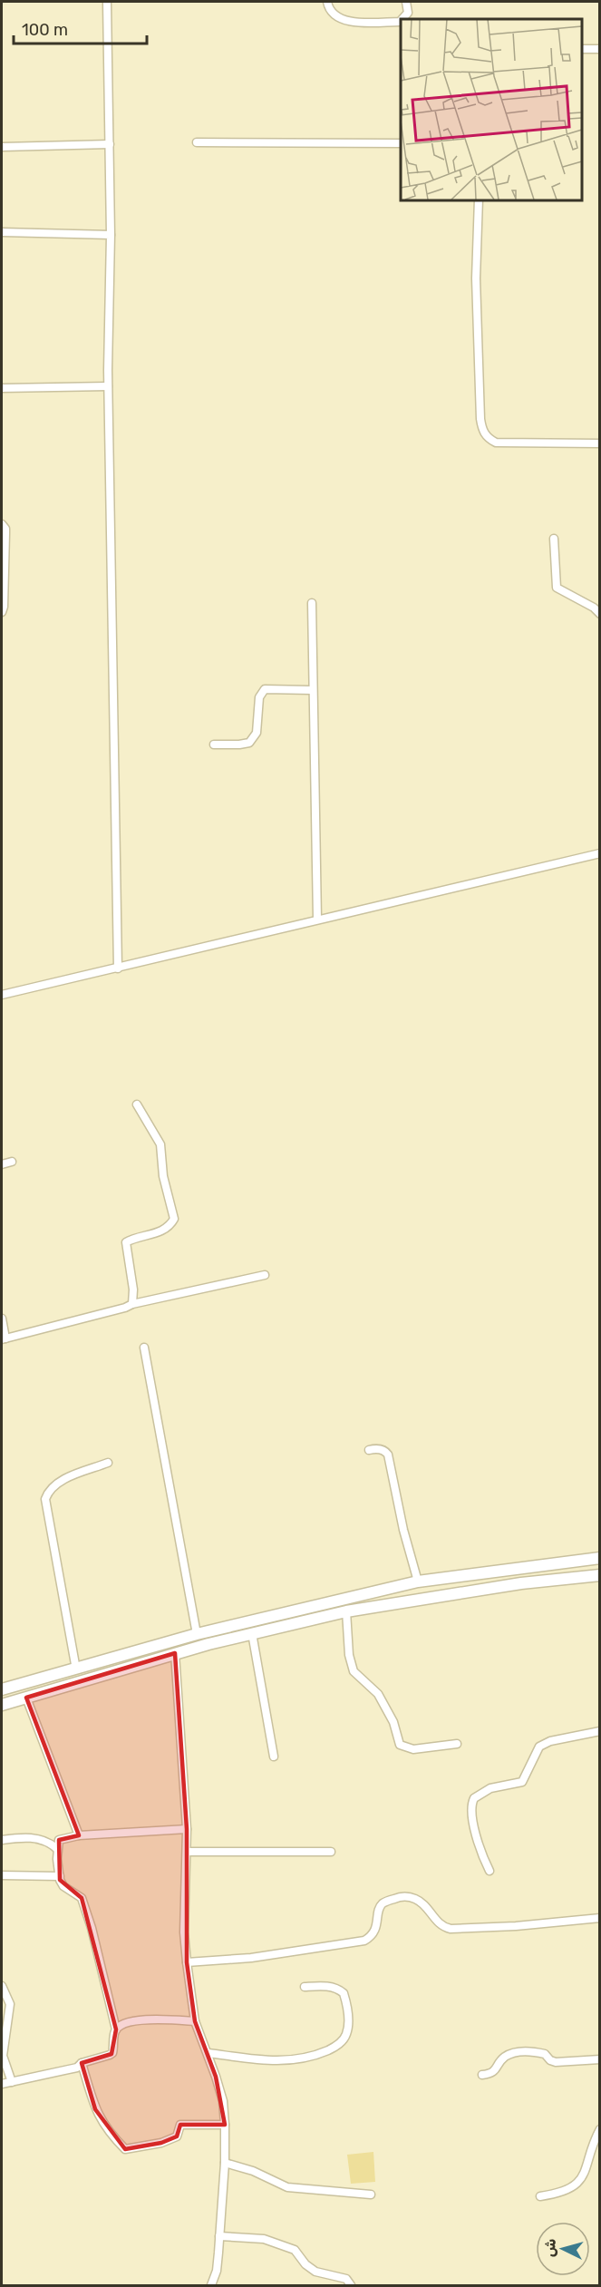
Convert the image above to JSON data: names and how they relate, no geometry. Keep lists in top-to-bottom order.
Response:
{
  "scale_bar": "100 m",
  "north": "left"
}
